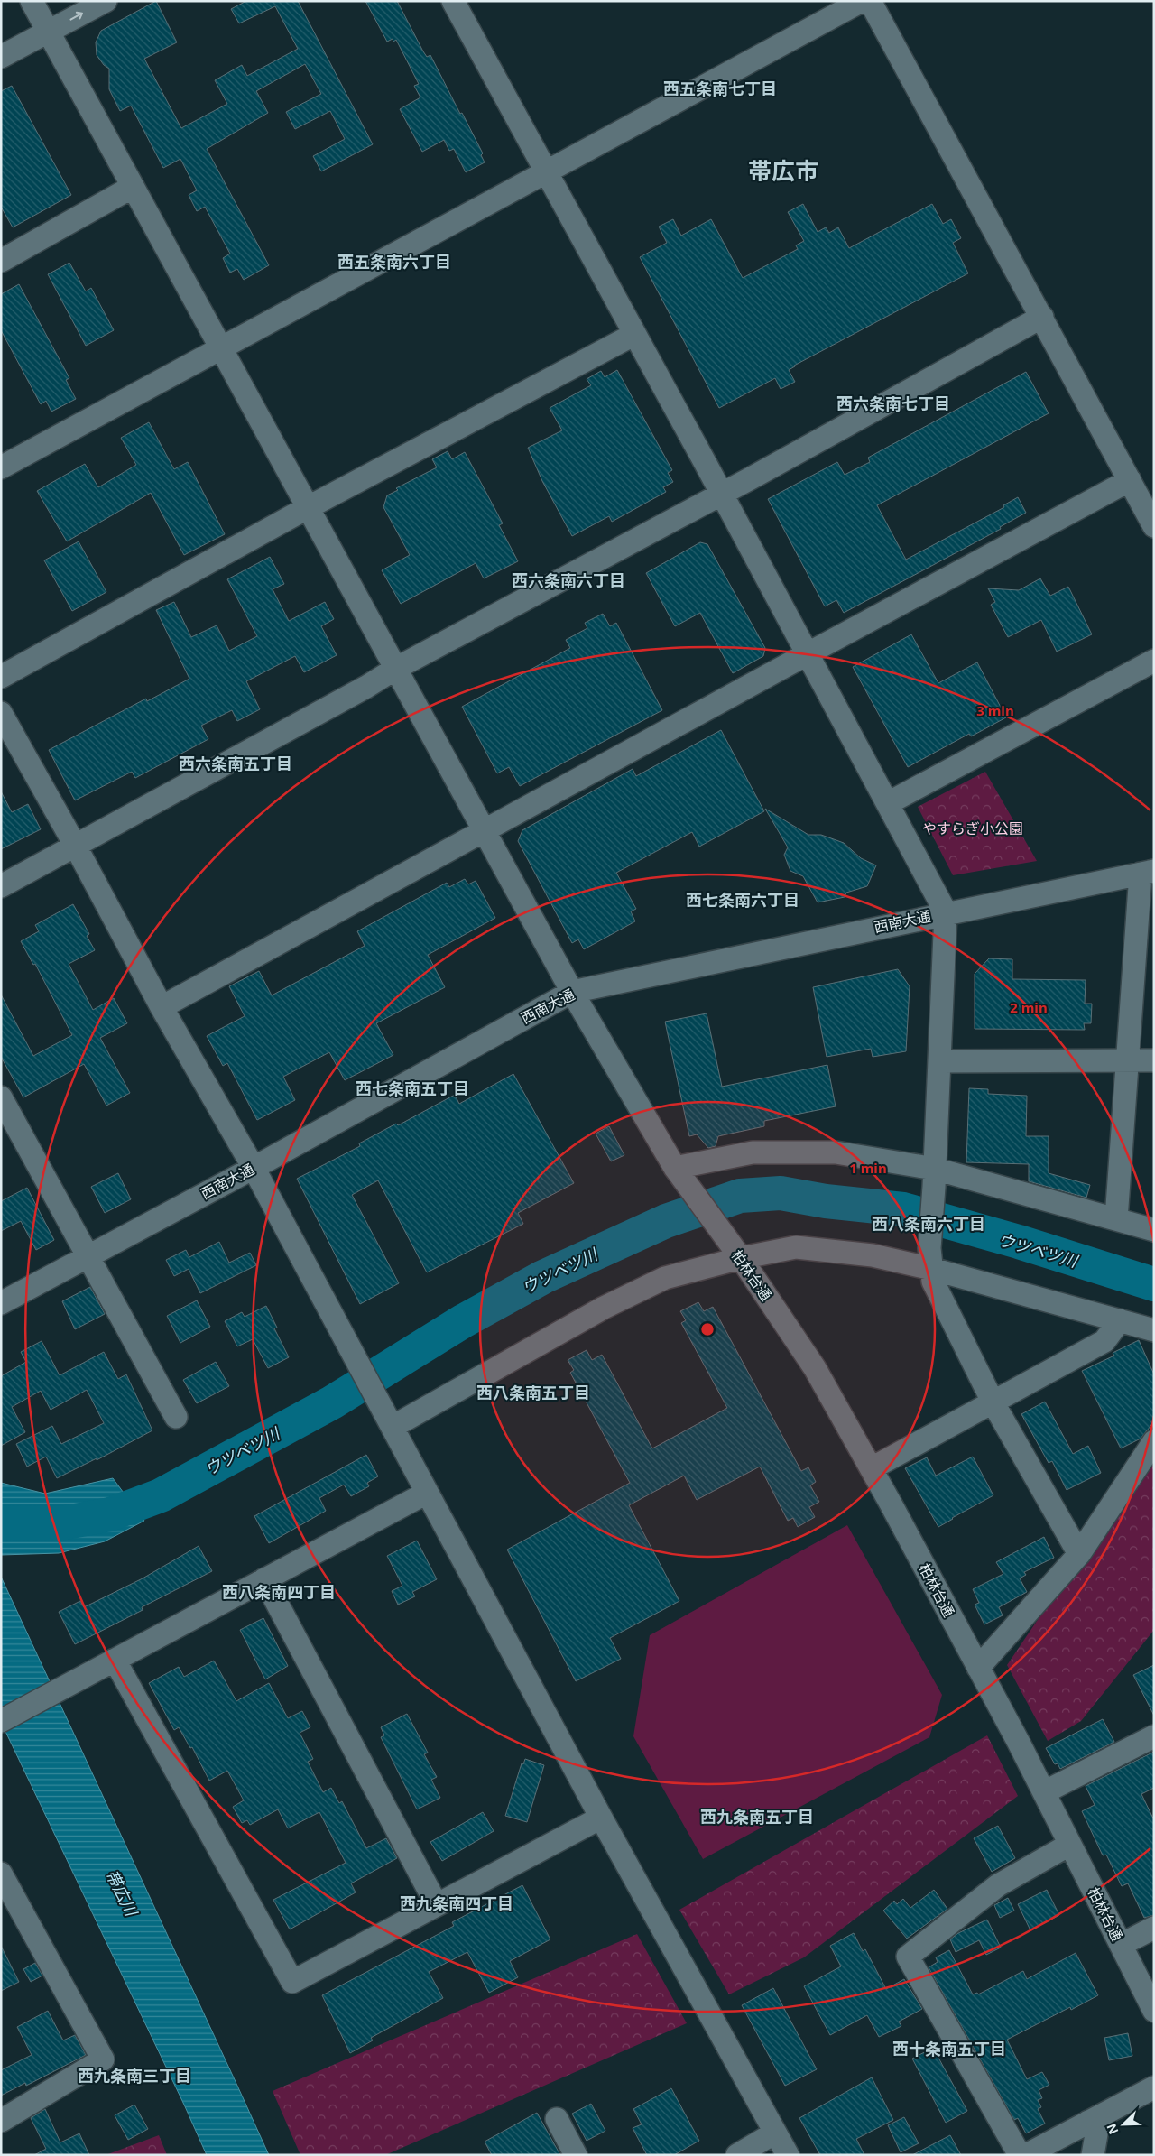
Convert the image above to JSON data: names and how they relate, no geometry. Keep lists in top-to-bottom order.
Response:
{
  "streets": {
    "street": ["西南大通", "柏林台通"]
  },
  "crossings": [
    ["西南大通", "柏林台通"]
  ],
  "districts": [
    "西五条南七丁目",
    "帯広市",
    "西五条南六丁目",
    "西六条南七丁目",
    "西六条南六丁目",
    "西六条南五丁目",
    "西七条南六丁目",
    "西七条南五丁目",
    "西八条南六丁目",
    "西八条南五丁目",
    "西八条南四丁目",
    "西九条南五丁目",
    "西九条南四丁目",
    "西十条南五丁目",
    "西九条南三丁目"
  ],
  "water": ["ウツベツ川", "帯広川"],
  "parks": ["やすらぎ小公園"],
  "north": "bottom left",
  "rings": ["3 min", "2 min", "1 min"]
}
